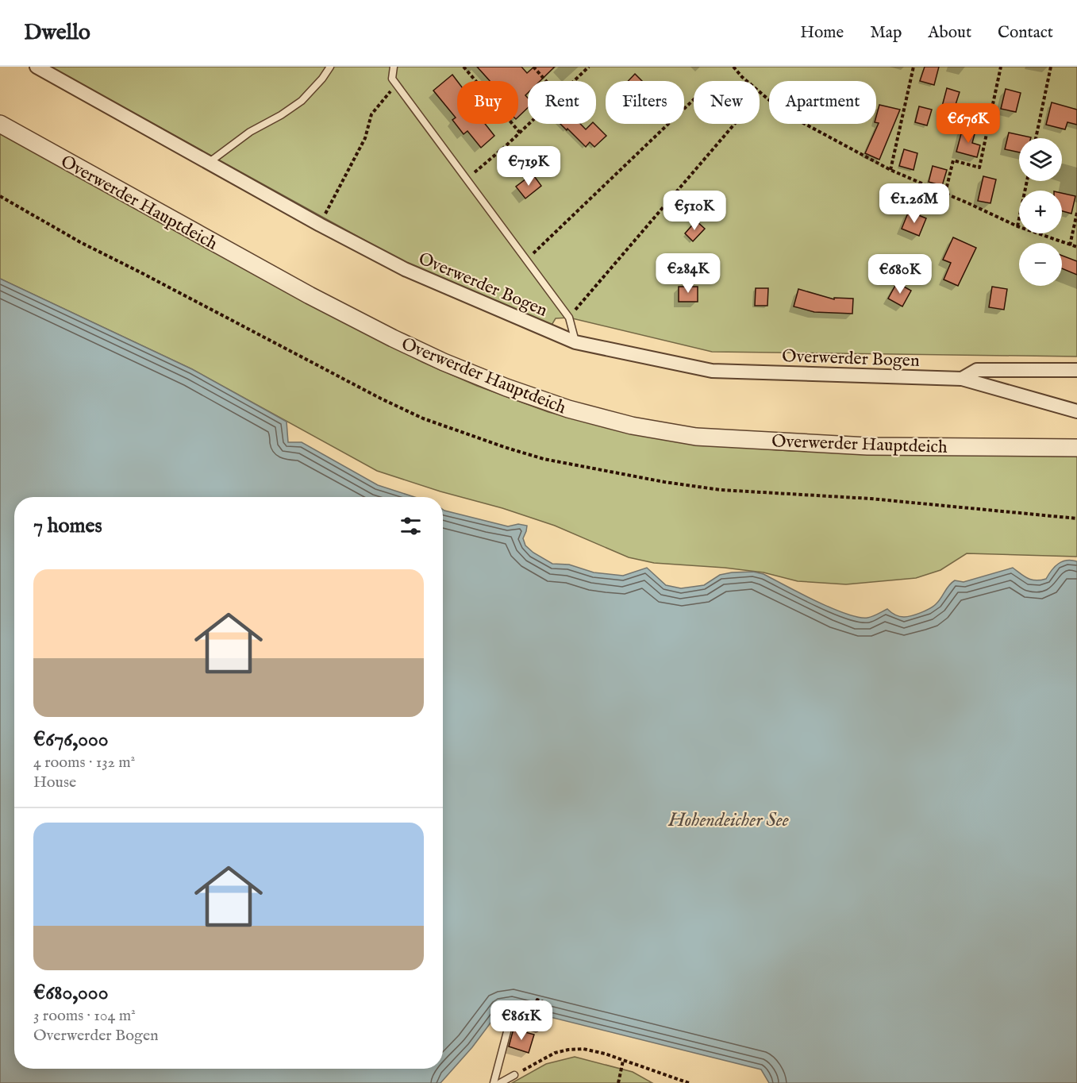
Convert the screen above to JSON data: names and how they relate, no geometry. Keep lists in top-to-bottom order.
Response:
{
  "streets": {
    "street": ["Overwerder Hauptdeich", "Overwerder Bogen"]
  },
  "water": ["Hohendeicher See"],
  "page": {
    "header": "Dwello",
    "nav": [
      "Home",
      "Map",
      "About",
      "Contact"
    ],
    "chip": [
      "Buy",
      "Rent",
      "Filters",
      "New",
      "Apartment"
    ],
    "price": [
      "€676K",
      "€719K",
      "€1.26M",
      "€510K",
      "€284K",
      "€680K",
      "€861K"
    ],
    "map_buttons": ["+", "−"],
    "heading": "7 homes",
    "list": [
      {
        "name": "€676,000",
        "note": "4 rooms · 132 m² · House"
      },
      {
        "name": "€680,000",
        "note": "3 rooms · 104 m² · Overwerder Bogen"
      }
    ]
  }
}
